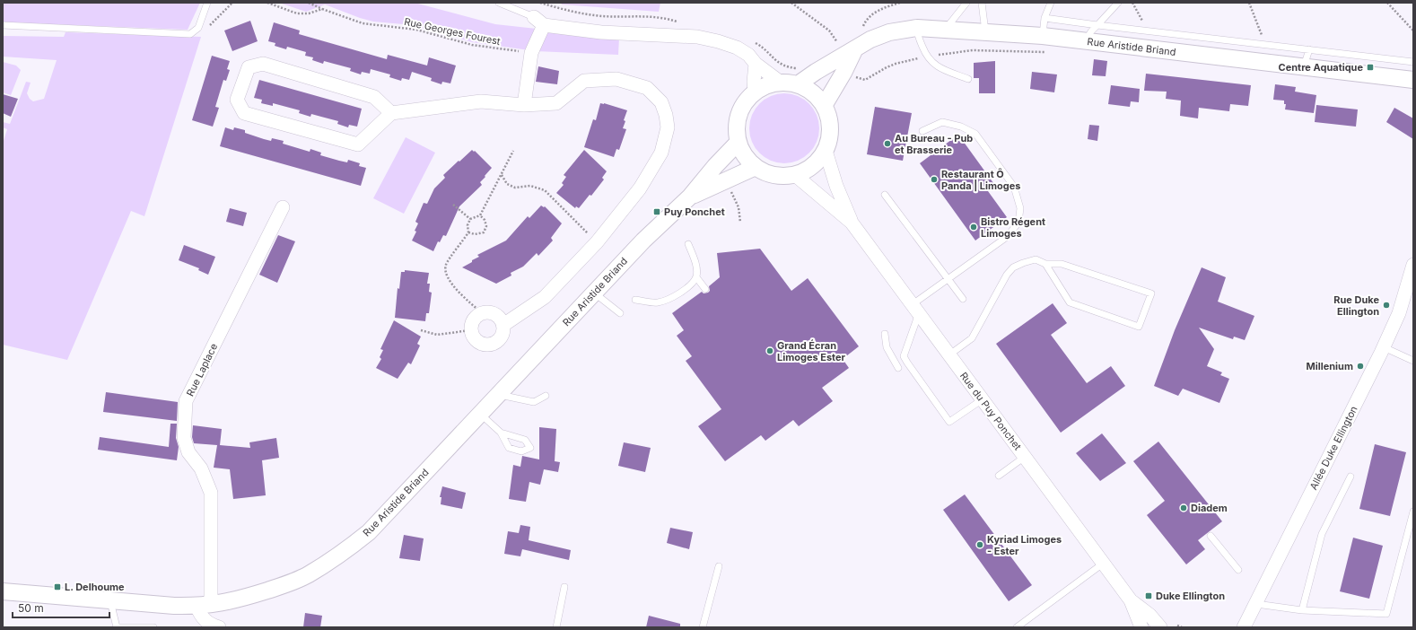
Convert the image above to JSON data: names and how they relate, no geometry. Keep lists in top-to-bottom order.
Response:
{
  "streets": {
    "street": [
      "Rue Aristide Briand",
      "Rue Laplace",
      "Rue du Puy Ponchet",
      "Allée Duke Ellington"
    ],
    "path": ["Rue Georges Fourest"]
  },
  "crossings": [
    ["Rue Aristide Briand", "Rue Laplace"],
    ["Rue Aristide Briand", "Rue du Puy Ponchet"]
  ],
  "places": {
    "transit": [
      "Centre Aquatique",
      "Puy Ponchet",
      "L. Delhoume",
      "Duke Ellington"
    ],
    "other": [
      "Au Bureau - Pub et Brasserie",
      "Restaurant Ô Panda | Limoges",
      "Bistro Régent Limoges",
      "Rue Duke Ellington",
      "Grand Écran Limoges Ester",
      "Millenium",
      "Diadem",
      "Kyriad Limoges - Ester"
    ]
  },
  "scale_bar": "50 m"
}
